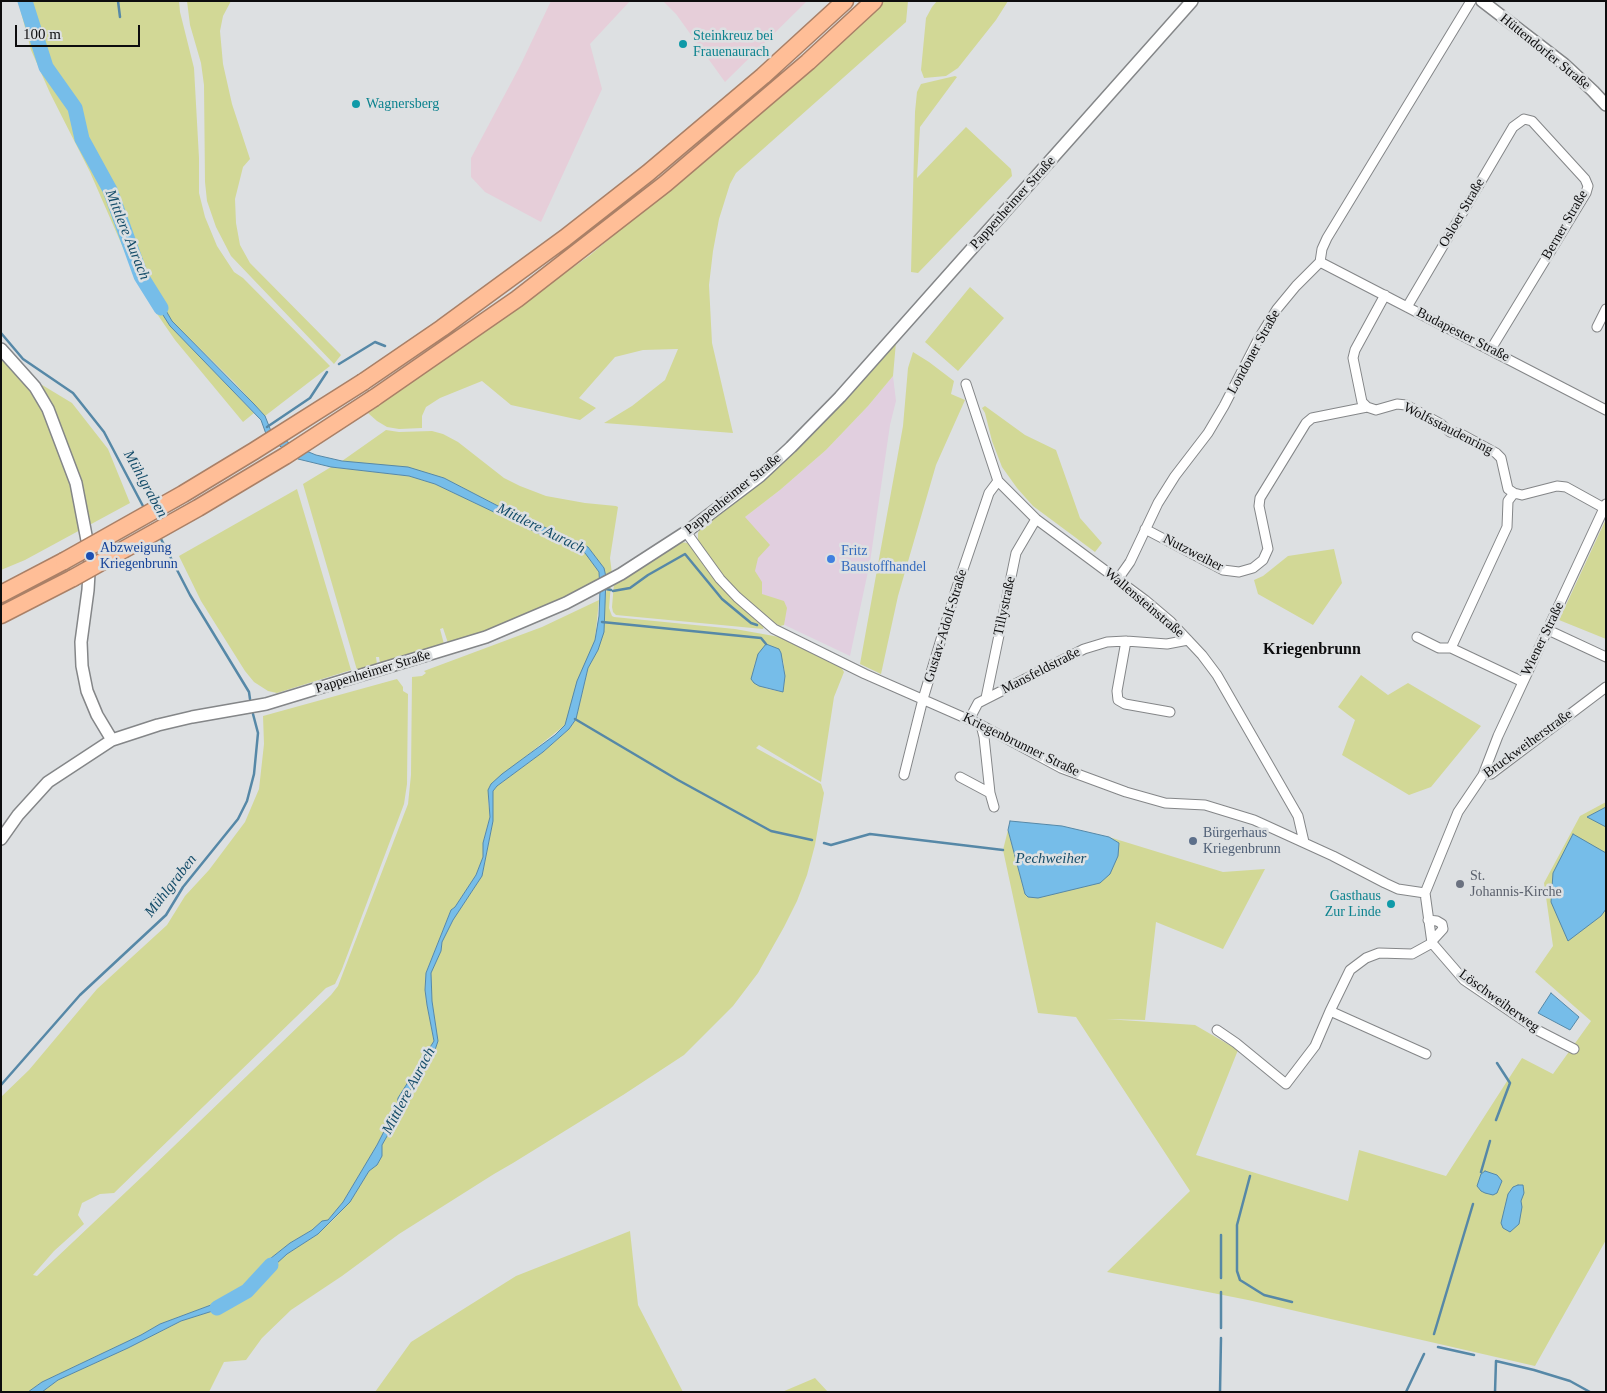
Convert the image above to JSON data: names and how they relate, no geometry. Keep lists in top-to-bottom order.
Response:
{
  "streets": {
    "street": [
      "Hüttendorfer Straße",
      "Pappenheimer Straße",
      "Osloer Straße",
      "Berner Straße",
      "Budapester Straße",
      "Londoner Straße",
      "Wolfsstaudenring",
      "Nutzweiher",
      "Wallensteinstraße",
      "Tillystraße",
      "Gustav-Adolf-Straße",
      "Wiener Straße",
      "Mansfeldstraße",
      "Bruckweiherstraße",
      "Kriegenbrunner Straße",
      "Löschweiherweg"
    ]
  },
  "crossings": [
    ["Pappenheimer Straße", "Kriegenbrunner Straße"],
    ["Osloer Straße", "Berner Straße"],
    ["Osloer Straße", "Budapester Straße"],
    ["Berner Straße", "Budapester Straße"],
    ["Budapester Straße", "Londoner Straße"],
    ["Londoner Straße", "Nutzweiher"],
    ["Londoner Straße", "Wallensteinstraße"],
    ["Wolfsstaudenring", "Nutzweiher"],
    ["Wallensteinstraße", "Tillystraße"],
    ["Wallensteinstraße", "Gustav-Adolf-Straße"],
    ["Wallensteinstraße", "Mansfeldstraße"],
    ["Wallensteinstraße", "Kriegenbrunner Straße"],
    ["Tillystraße", "Mansfeldstraße"],
    ["Gustav-Adolf-Straße", "Kriegenbrunner Straße"],
    ["Wiener Straße", "Bruckweiherstraße"],
    ["Mansfeldstraße", "Kriegenbrunner Straße"],
    ["Bruckweiherstraße", "Kriegenbrunner Straße"]
  ],
  "districts": ["Kriegenbrunn"],
  "water": ["Mittlere Aurach", "Mühlgraben", "Pechweiher"],
  "places": [
    "Steinkreuz bei Frauenaurach",
    "Wagnersberg",
    "Abzweigung Kriegenbrunn",
    "Fritz Baustoffhandel",
    "Bürgerhaus Kriegenbrunn",
    "St. Johannis-Kirche",
    "Gasthaus Zur Linde"
  ],
  "scale_bar": "100 m"
}
